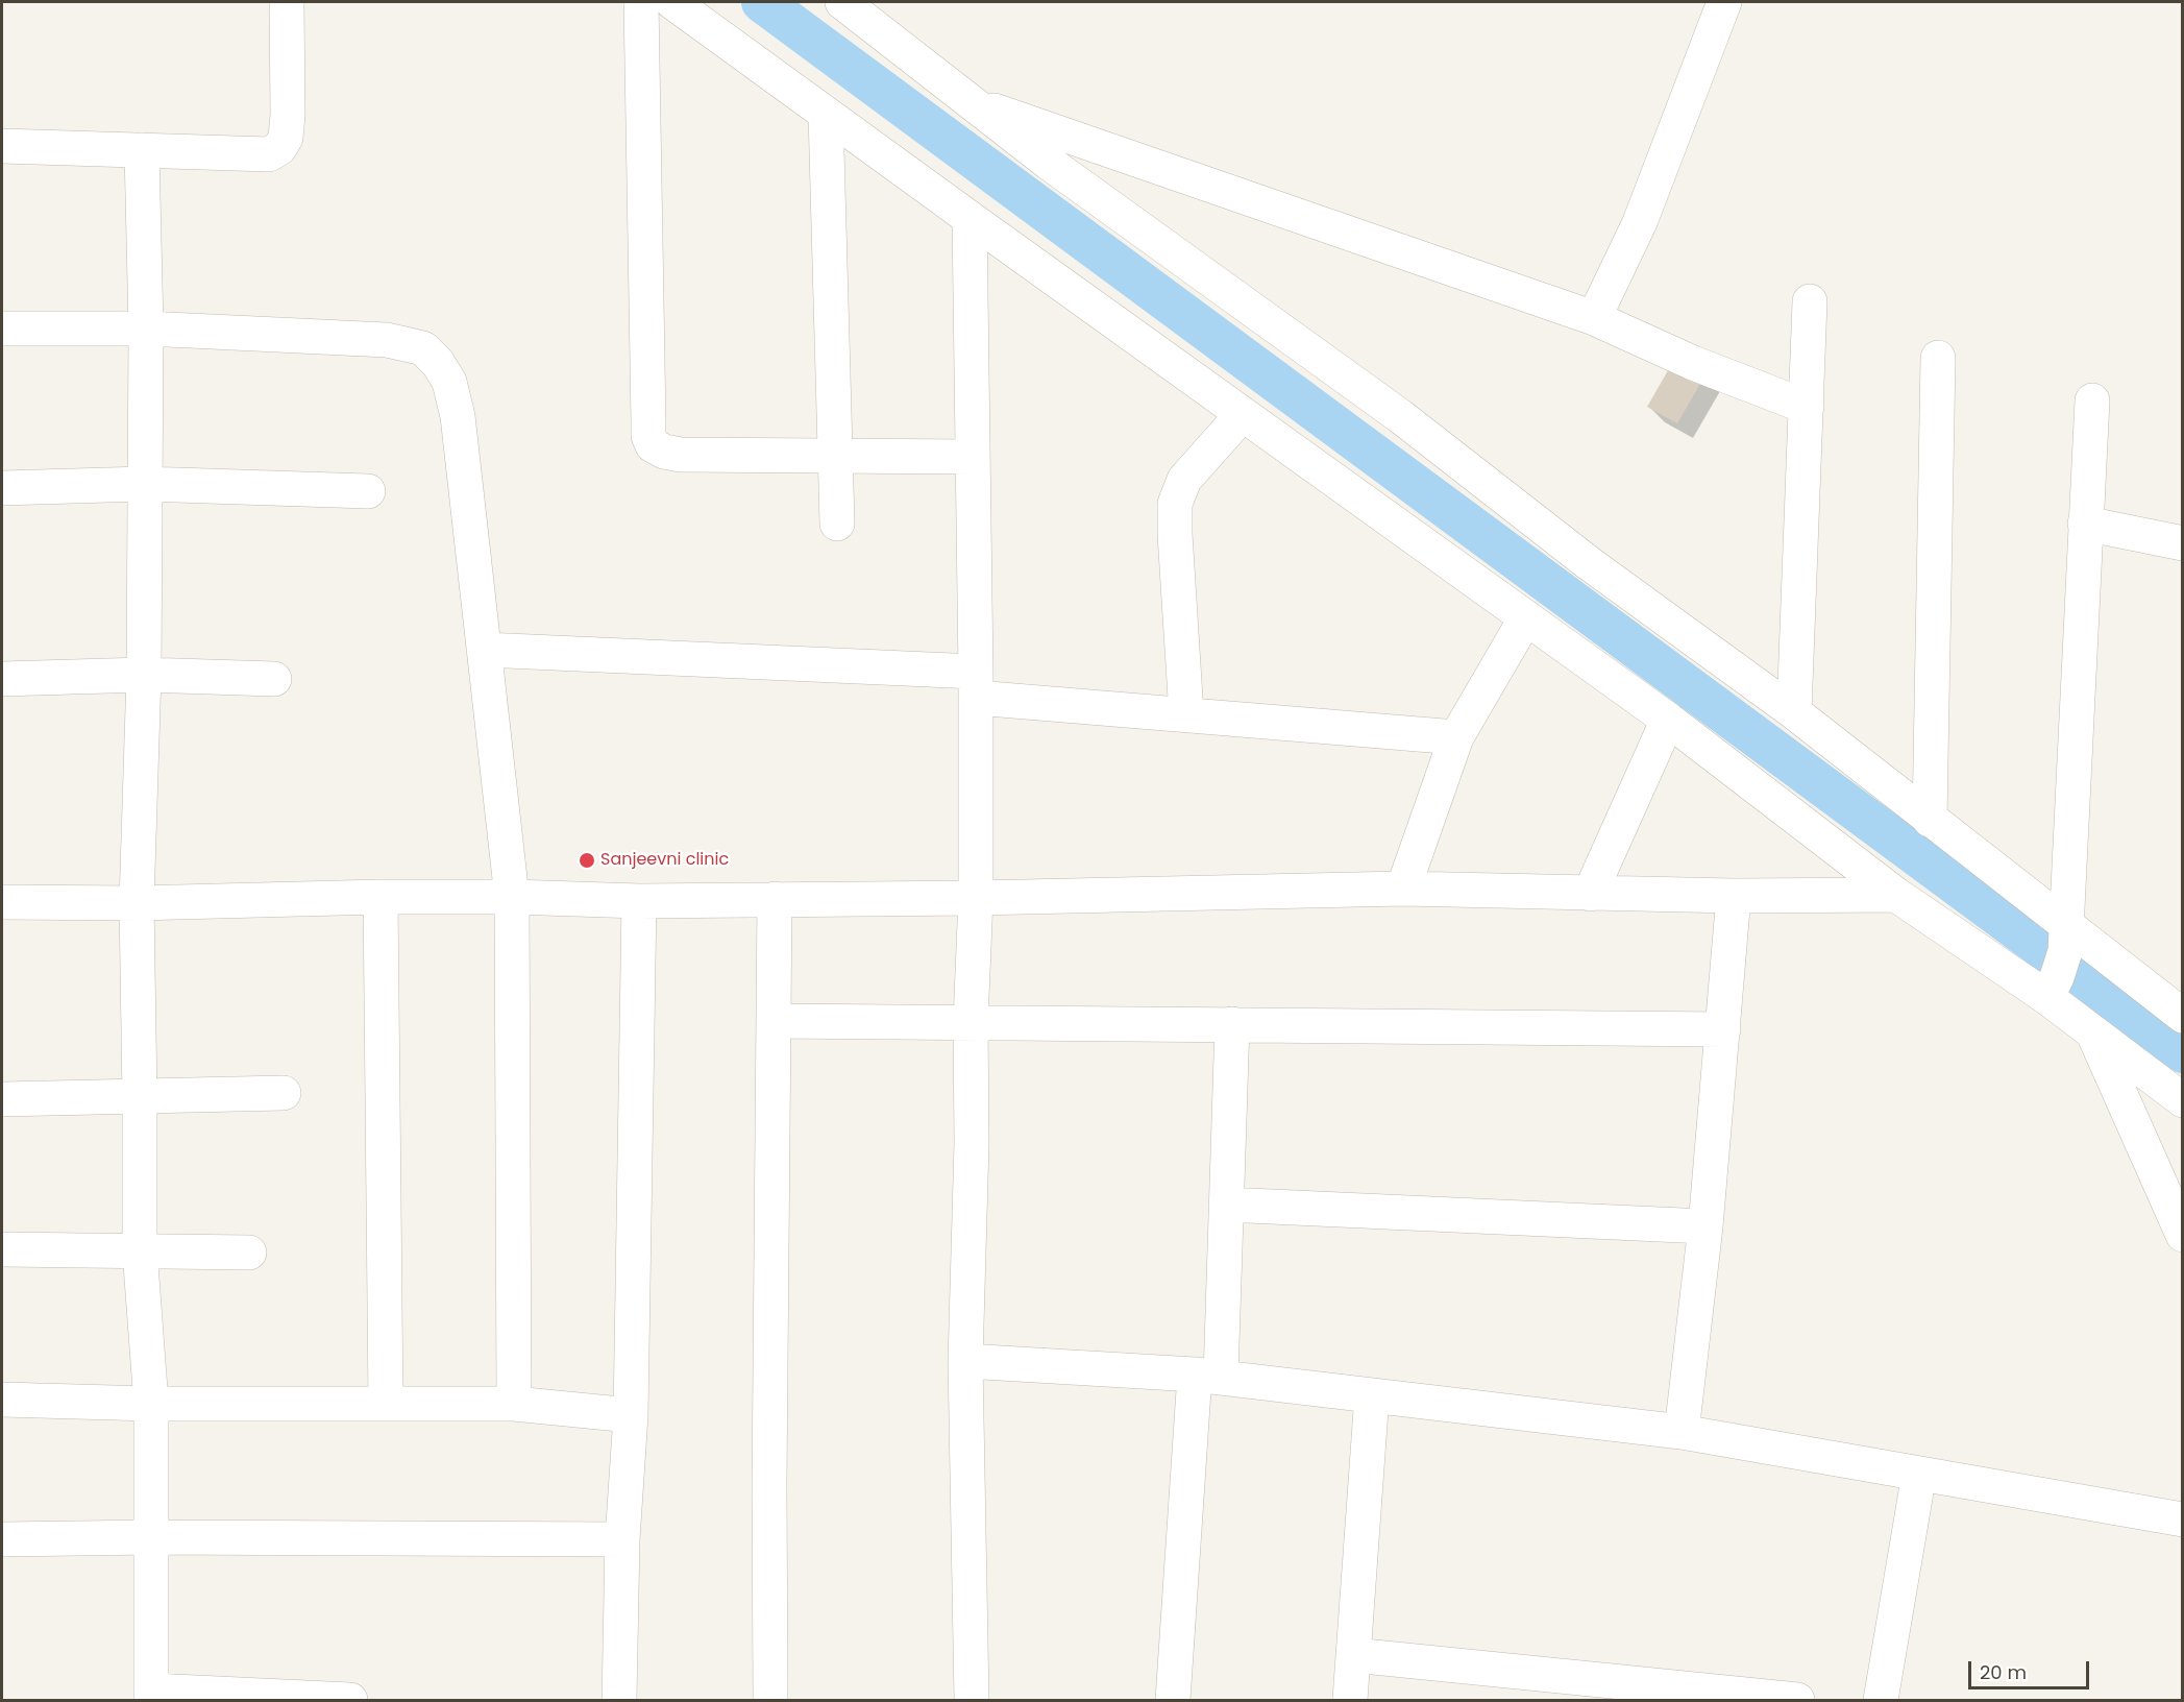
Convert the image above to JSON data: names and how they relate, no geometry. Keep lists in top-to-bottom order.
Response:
{
  "places": ["Sanjeevni clinic"],
  "scale_bar": "20 m"
}
